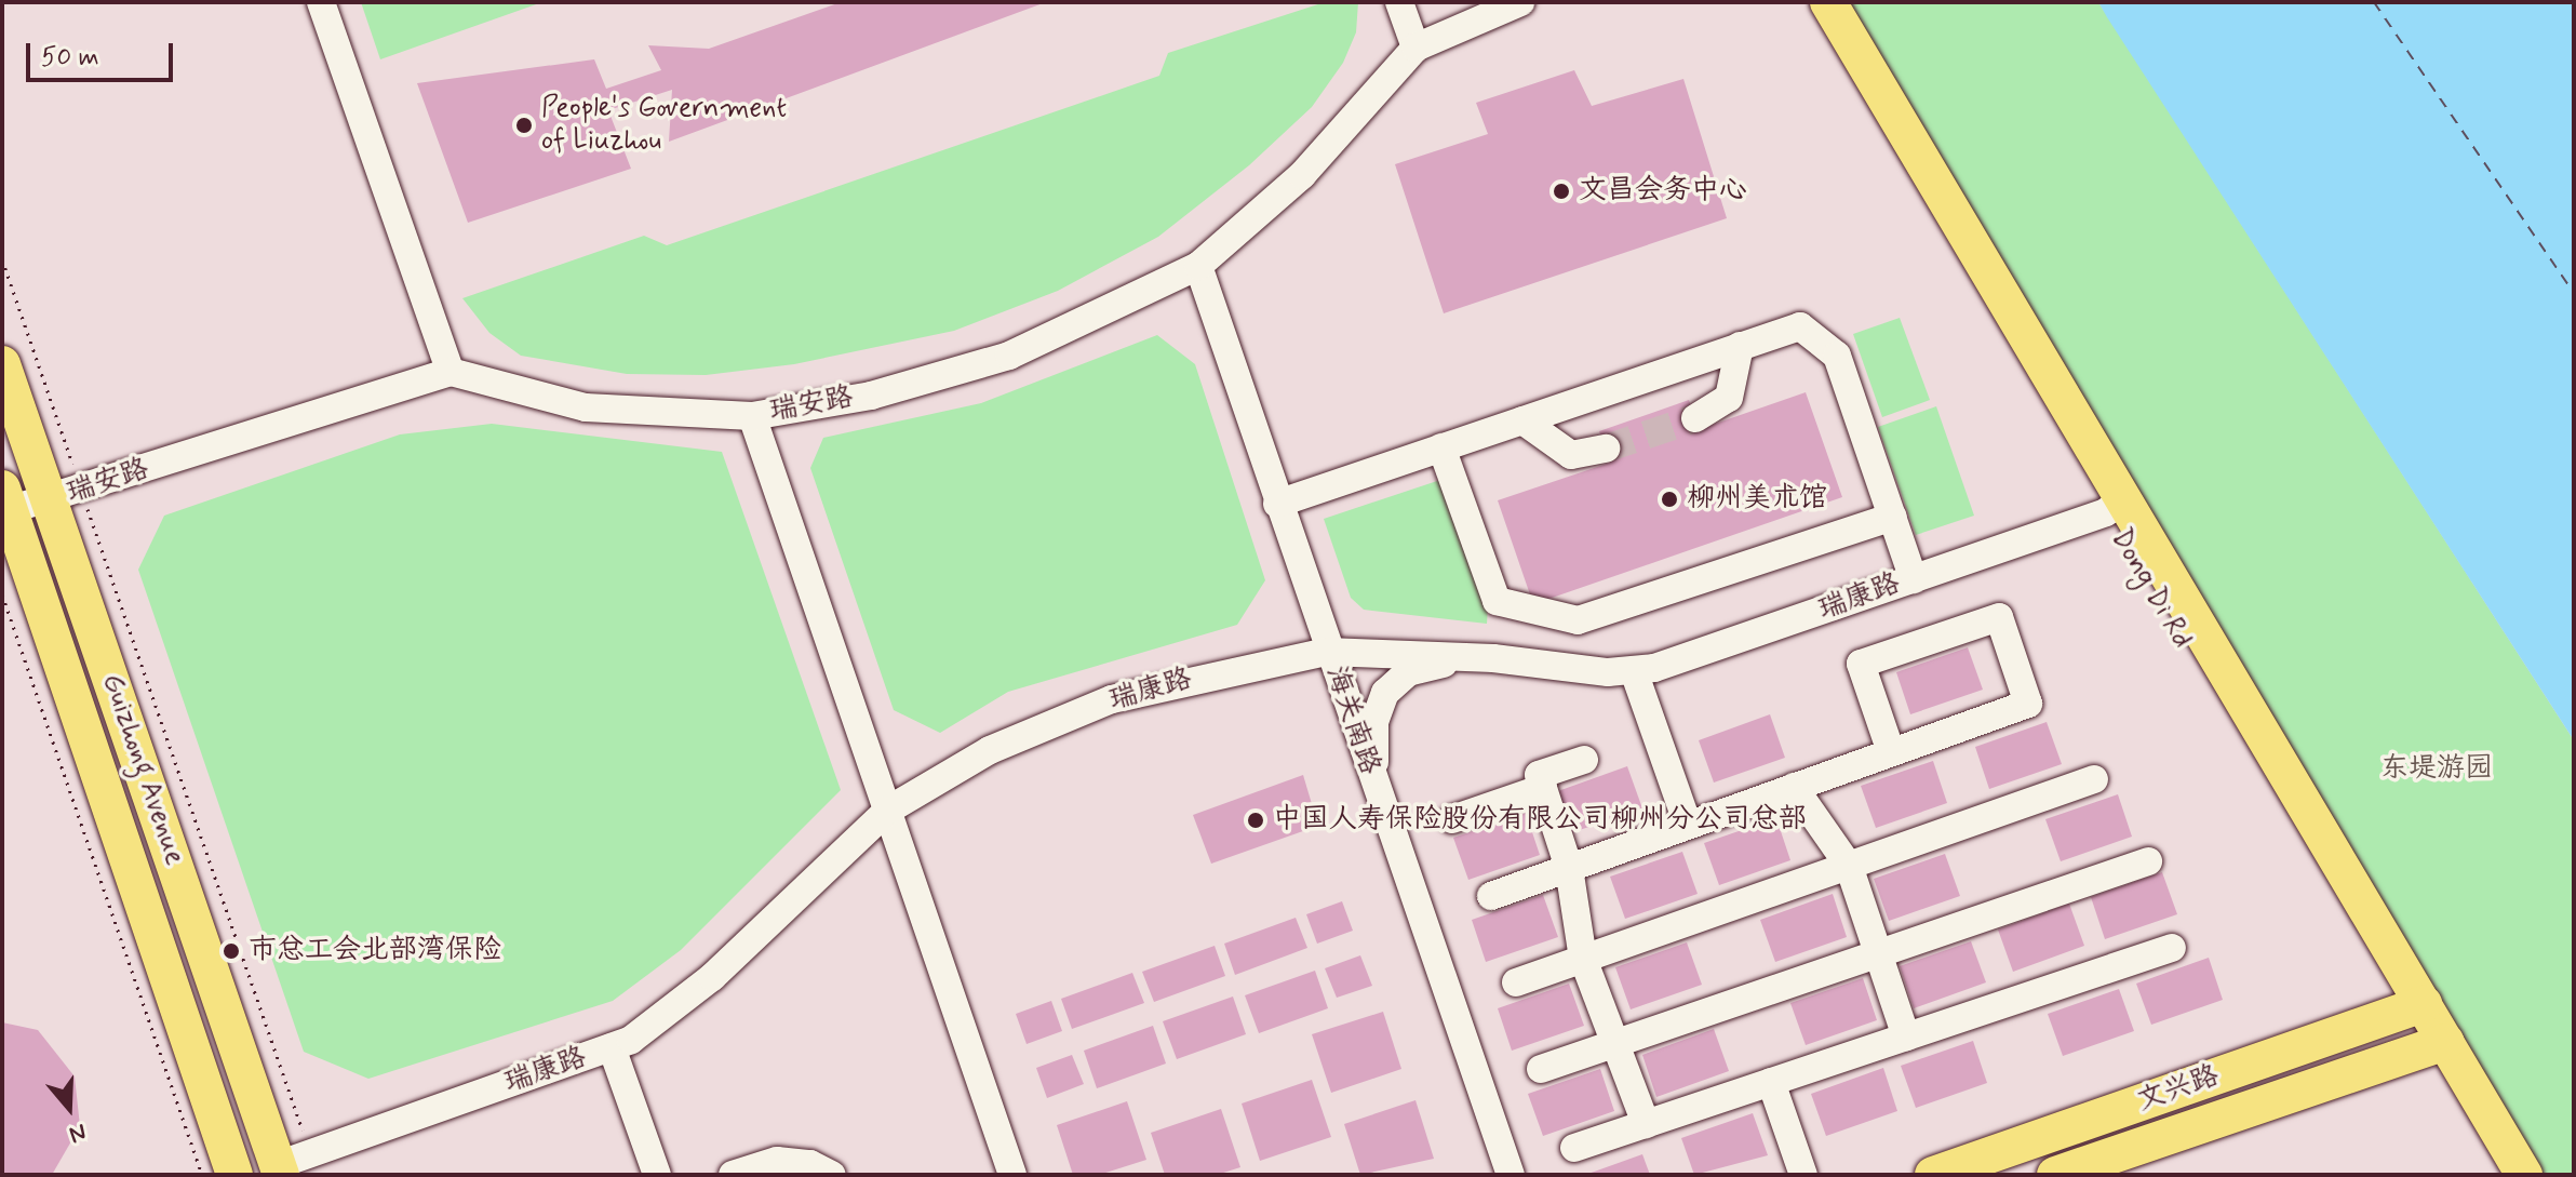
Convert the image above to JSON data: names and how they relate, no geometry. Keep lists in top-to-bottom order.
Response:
{
  "streets": {
    "main road": ["Dong Di Rd", "Guizhong Avenue", "文兴路"],
    "street": ["瑞安路", "瑞康路", "海关南路"]
  },
  "crossings": [
    ["瑞安路", "海关南路"],
    ["瑞安路", "Guizhong Avenue"],
    ["Dong Di Rd", "瑞康路"],
    ["瑞康路", "海关南路"],
    ["瑞康路", "Guizhong Avenue"]
  ],
  "parks": ["东堤游园"],
  "places": [
    "People's Government of Liuzhou",
    "文昌会务中心",
    "柳州美术馆",
    "中国人寿保险股份有限公司柳州分公司总部",
    "市总工会北部湾保险"
  ],
  "scale_bar": "50 m",
  "north": "bottom"
}
